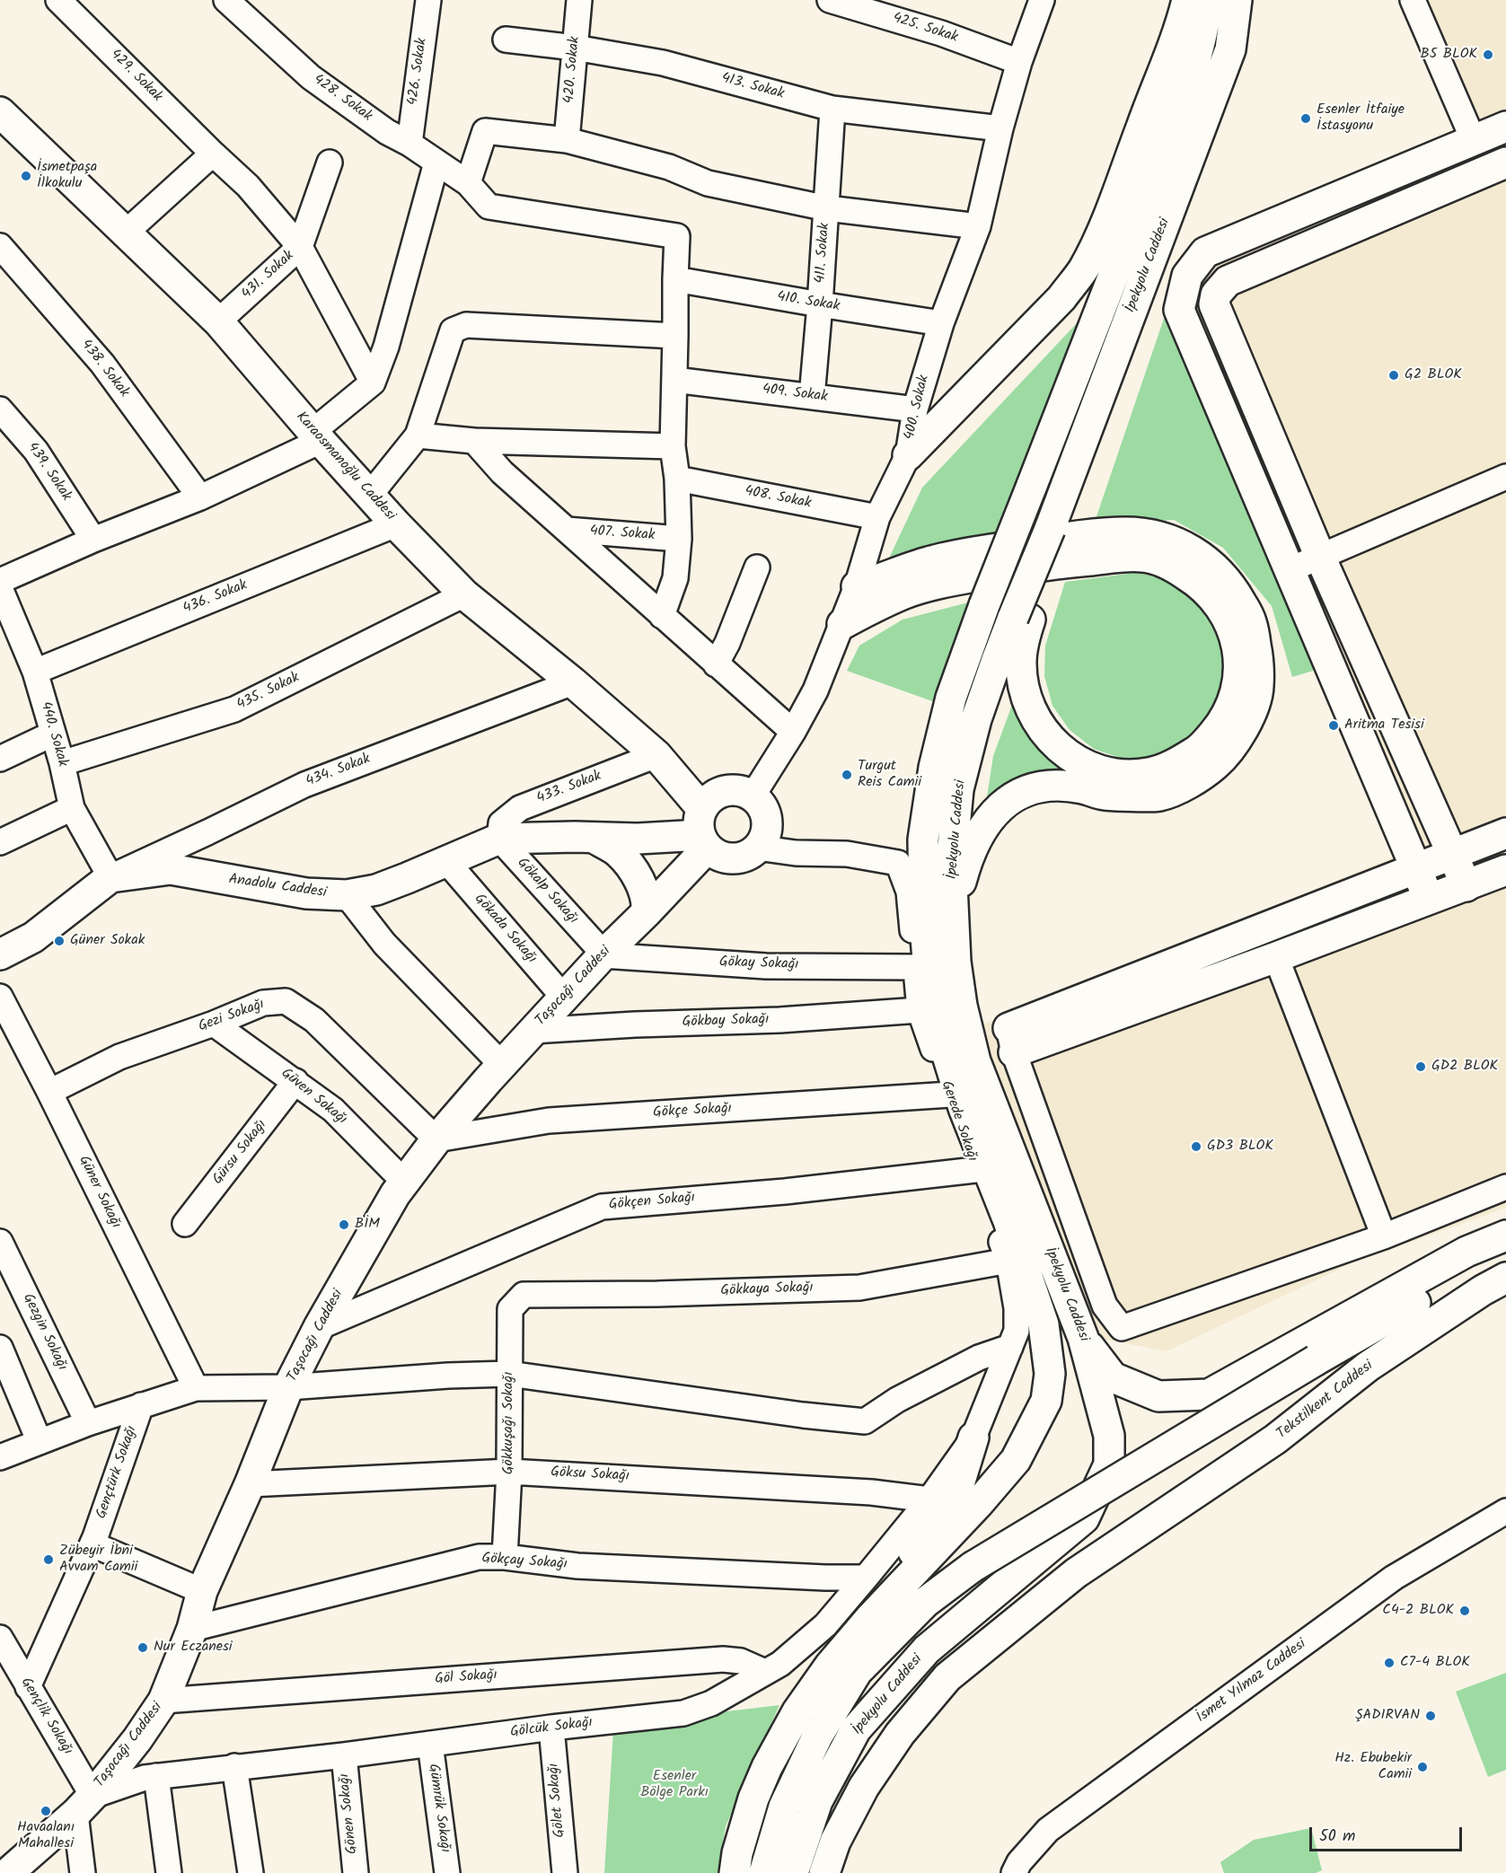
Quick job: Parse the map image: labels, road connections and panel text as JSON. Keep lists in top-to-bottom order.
{
  "streets": {
    "main road": [
      "İpekyolu Caddesi",
      "Karaosmanoğlu Caddesi",
      "Anadolu Caddesi",
      "Taşocağı Caddesi",
      "Tekstilkent Caddesi"
    ],
    "street": [
      "425. Sokak",
      "420. Sokak",
      "426. Sokak",
      "429. Sokak",
      "413. Sokak",
      "428. Sokak",
      "411. Sokak",
      "431. Sokak",
      "410. Sokak",
      "438. Sokak",
      "409. Sokak",
      "400. Sokak",
      "439. Sokak",
      "408. Sokak",
      "407. Sokak",
      "436. Sokak",
      "435. Sokak",
      "440. Sokak",
      "434. Sokak",
      "433. Sokak",
      "Gökalp Sokağı",
      "Gökada Sokağı",
      "Gökay Sokağı",
      "Gezi Sokağı",
      "Gökbay Sokağı",
      "Güven Sokağı",
      "Gökçe Sokağı",
      "Gerede Sokağı",
      "Gürsu Sokağı",
      "Güner Sokağı",
      "Gökçen Sokağı",
      "Gökkaya Sokağı",
      "Gezgin Sokağı",
      "Gökkuşağı Sokağı",
      "Gençtürk Sokağı",
      "Göksu Sokağı",
      "Gökçay Sokağı",
      "Göl Sokağı",
      "İsmet Yılmaz Caddesi",
      "Gençlik Sokağı",
      "Gölcük Sokağı",
      "Gölet Sokağı",
      "Gümrük Sokağı",
      "Gönen Sokağı"
    ]
  },
  "crossings": [
    ["425. Sokak", "400. Sokak"],
    ["420. Sokak", "413. Sokak"],
    ["426. Sokak", "428. Sokak"],
    ["429. Sokak", "431. Sokak"],
    ["413. Sokak", "411. Sokak"],
    ["413. Sokak", "400. Sokak"],
    ["428. Sokak", "410. Sokak"],
    ["411. Sokak", "410. Sokak"],
    ["411. Sokak", "409. Sokak"],
    ["431. Sokak", "Karaosmanoğlu Caddesi"],
    ["410. Sokak", "400. Sokak"],
    ["409. Sokak", "400. Sokak"],
    ["400. Sokak", "Karaosmanoğlu Caddesi"],
    ["400. Sokak", "408. Sokak"],
    ["400. Sokak", "Anadolu Caddesi"],
    ["400. Sokak", "Taşocağı Caddesi"],
    ["400. Sokak", "Gerede Sokağı"],
    ["Karaosmanoğlu Caddesi", "436. Sokak"],
    ["Karaosmanoğlu Caddesi", "435. Sokak"],
    ["Karaosmanoğlu Caddesi", "434. Sokak"],
    ["Karaosmanoğlu Caddesi", "433. Sokak"],
    ["Karaosmanoğlu Caddesi", "Anadolu Caddesi"],
    ["Karaosmanoğlu Caddesi", "Taşocağı Caddesi"],
    ["Karaosmanoğlu Caddesi", "Gerede Sokağı"],
    ["436. Sokak", "440. Sokak"],
    ["435. Sokak", "440. Sokak"],
    ["440. Sokak", "434. Sokak"],
    ["440. Sokak", "Anadolu Caddesi"],
    ["434. Sokak", "Anadolu Caddesi"],
    ["433. Sokak", "Anadolu Caddesi"],
    ["433. Sokak", "Gökalp Sokağı"],
    ["Anadolu Caddesi", "Gökalp Sokağı"],
    ["Anadolu Caddesi", "Gökada Sokağı"],
    ["Anadolu Caddesi", "Taşocağı Caddesi"],
    ["Anadolu Caddesi", "Gerede Sokağı"],
    ["Gökalp Sokağı", "Gökay Sokağı"],
    ["Gökalp Sokağı", "Taşocağı Caddesi"],
    ["Gökada Sokağı", "Taşocağı Caddesi"],
    ["Gökay Sokağı", "Taşocağı Caddesi"],
    ["Gökay Sokağı", "Gerede Sokağı"],
    ["Taşocağı Caddesi", "Gezi Sokağı"],
    ["Taşocağı Caddesi", "Gökbay Sokağı"],
    ["Taşocağı Caddesi", "Güven Sokağı"],
    ["Taşocağı Caddesi", "Gökçe Sokağı"],
    ["Taşocağı Caddesi", "Gerede Sokağı"],
    ["Taşocağı Caddesi", "Gökçen Sokağı"],
    ["Taşocağı Caddesi", "Göksu Sokağı"],
    ["Taşocağı Caddesi", "Gökçay Sokağı"],
    ["Taşocağı Caddesi", "Göl Sokağı"],
    ["Taşocağı Caddesi", "Gençlik Sokağı"],
    ["Taşocağı Caddesi", "Gölcük Sokağı"],
    ["Gezi Sokağı", "Güven Sokağı"],
    ["Gezi Sokağı", "Gökçe Sokağı"],
    ["Gezi Sokağı", "Güner Sokağı"],
    ["Gökbay Sokağı", "Gerede Sokağı"],
    ["Güven Sokağı", "Gürsu Sokağı"],
    ["Gökçe Sokağı", "Gerede Sokağı"],
    ["Gerede Sokağı", "Gökçen Sokağı"],
    ["Gerede Sokağı", "Gökkaya Sokağı"],
    ["Gerede Sokağı", "Göksu Sokağı"],
    ["Gerede Sokağı", "Gölcük Sokağı"],
    ["Gökkaya Sokağı", "Gökkuşağı Sokağı"],
    ["Gökkuşağı Sokağı", "Göksu Sokağı"],
    ["Gökkuşağı Sokağı", "Gökçay Sokağı"],
    ["Gençtürk Sokağı", "Gençlik Sokağı"],
    ["Göksu Sokağı", "Gölcük Sokağı"],
    ["Gökçay Sokağı", "Gölcük Sokağı"],
    ["Göl Sokağı", "Gölcük Sokağı"],
    ["Gençlik Sokağı", "Gölcük Sokağı"],
    ["Gölcük Sokağı", "Gölet Sokağı"],
    ["Gölcük Sokağı", "Gümrük Sokağı"],
    ["Gölcük Sokağı", "Gönen Sokağı"]
  ],
  "parks": ["Esenler Bölge Parkı"],
  "places": [
    "B5 BLOK",
    "Esenler İtfaiye İstasyonu",
    "İsmetpaşa İlkokulu",
    "G2 BLOK",
    "Aritma Tesisi",
    "Turgut Reis Camii",
    "Güner Sokak",
    "GD2 BLOK",
    "GD3 BLOK",
    "BİM",
    "Zübeyir İbni Avvam Camii",
    "C4-2 BLOK",
    "Nur Eczanesi",
    "C7-4 BLOK",
    "ŞADIRVAN",
    "Hz. Ebubekir Camii",
    "Havaalanı Mahallesi"
  ],
  "scale_bar": "50 m"
}
